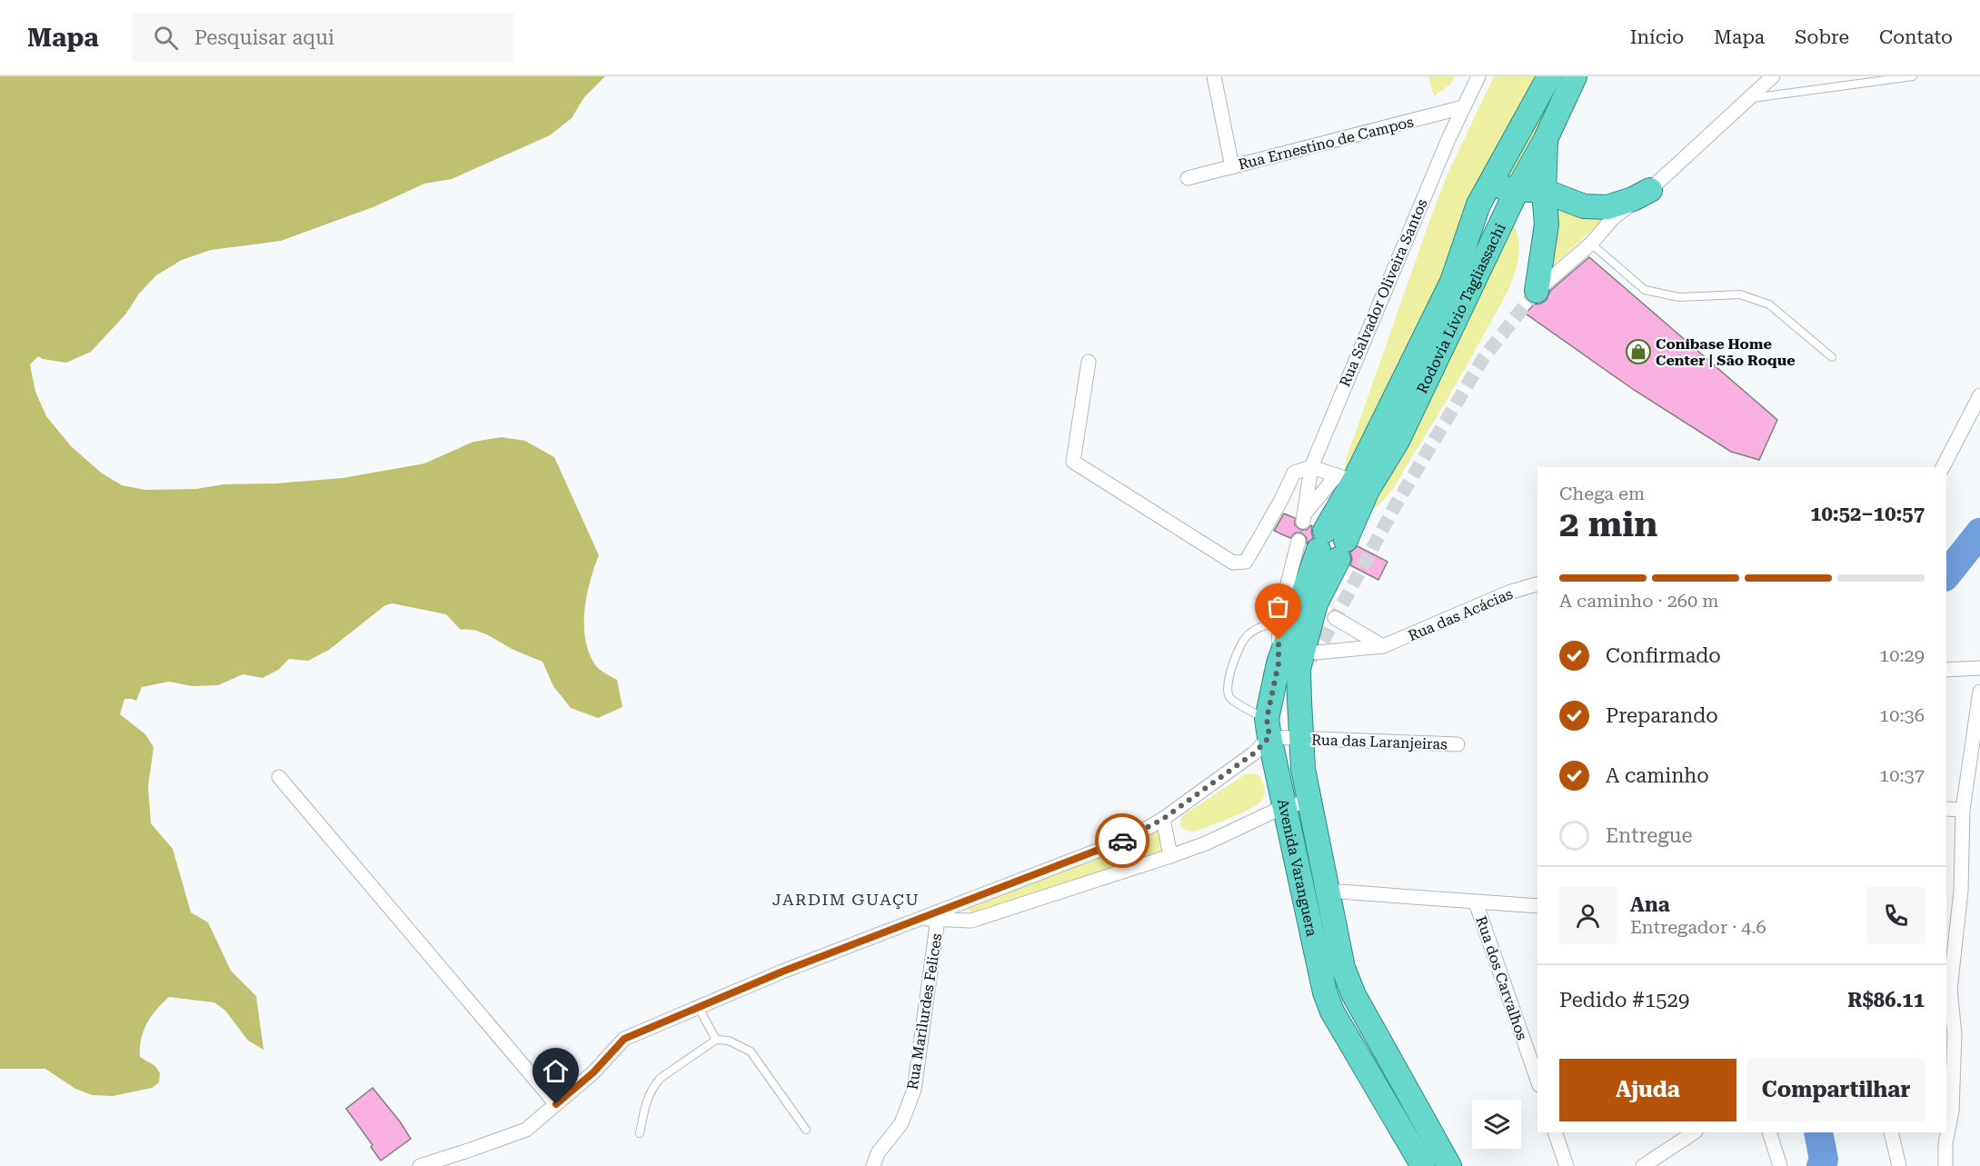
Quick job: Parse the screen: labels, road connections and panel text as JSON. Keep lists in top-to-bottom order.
{
  "streets": {
    "highway": ["Rodovia Lívio Tagliassachi", "Avenida Varanguera"],
    "street": [
      "Rua Ernestino de Campos",
      "Rua Salvador Oliveira Santos",
      "Rua das Acácias",
      "Rua das Laranjeiras",
      "Rua dos Carvalhos",
      "Rua Marilurdes Felices"
    ]
  },
  "crossings": [
    ["Rua Ernestino de Campos", "Rua Salvador Oliveira Santos"],
    ["Rua Salvador Oliveira Santos", "Rodovia Lívio Tagliassachi"],
    ["Rodovia Lívio Tagliassachi", "Avenida Varanguera"],
    ["Rua das Laranjeiras", "Avenida Varanguera"],
    ["Avenida Varanguera", "Rua dos Carvalhos"]
  ],
  "districts": ["JARDIM GUAÇU"],
  "places": {
    "shop": ["Conibase Home Center | São Roque"]
  },
  "page": {
    "header": "Mapa",
    "search": "Pesquisar aqui",
    "nav": [
      "Início",
      "Mapa",
      "Sobre",
      "Contato"
    ],
    "heading": ["2 min", "Chega em", "10:52–10:57"],
    "panel": [
      "Ana",
      "Entregador · 4.6",
      "Pedido #1529",
      "R$86.11"
    ],
    "bar": "A caminho · 260 m",
    "list": [
      ["Confirmado", "10:29"],
      ["Preparando", "10:36"],
      ["A caminho", "10:37"],
      "Entregue"
    ],
    "buttons": ["Ajuda", "Compartilhar"]
  }
}
